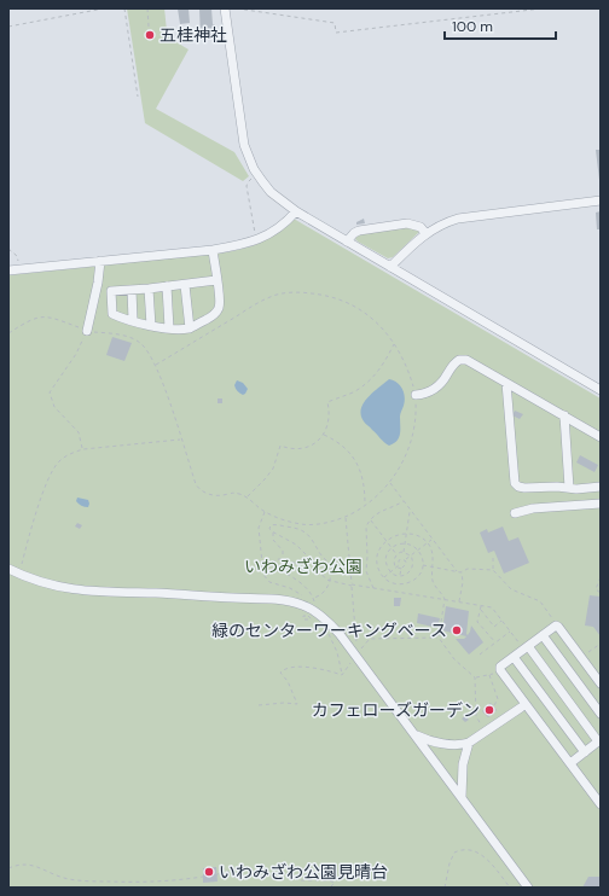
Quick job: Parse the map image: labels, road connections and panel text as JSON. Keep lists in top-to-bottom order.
{
  "parks": ["いわみざわ公園"],
  "places": [
    "五桂神社",
    "緑のセンターワーキングベース",
    "カフェローズガーデン",
    "いわみざわ公園見晴台"
  ],
  "scale_bar": "100 m"
}
